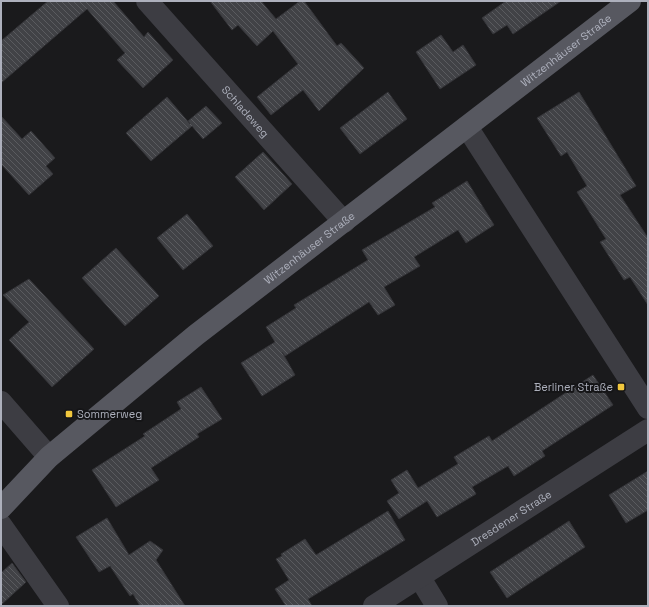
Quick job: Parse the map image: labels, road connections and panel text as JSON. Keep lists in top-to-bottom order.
{
  "streets": {
    "main road": ["Witzenhäuser Straße"],
    "street": ["Schladeweg", "Dresdener Straße"]
  },
  "crossings": [
    ["Witzenhäuser Straße", "Schladeweg"]
  ],
  "places": {
    "transit": ["Berliner Straße", "Sommerweg"]
  }
}
